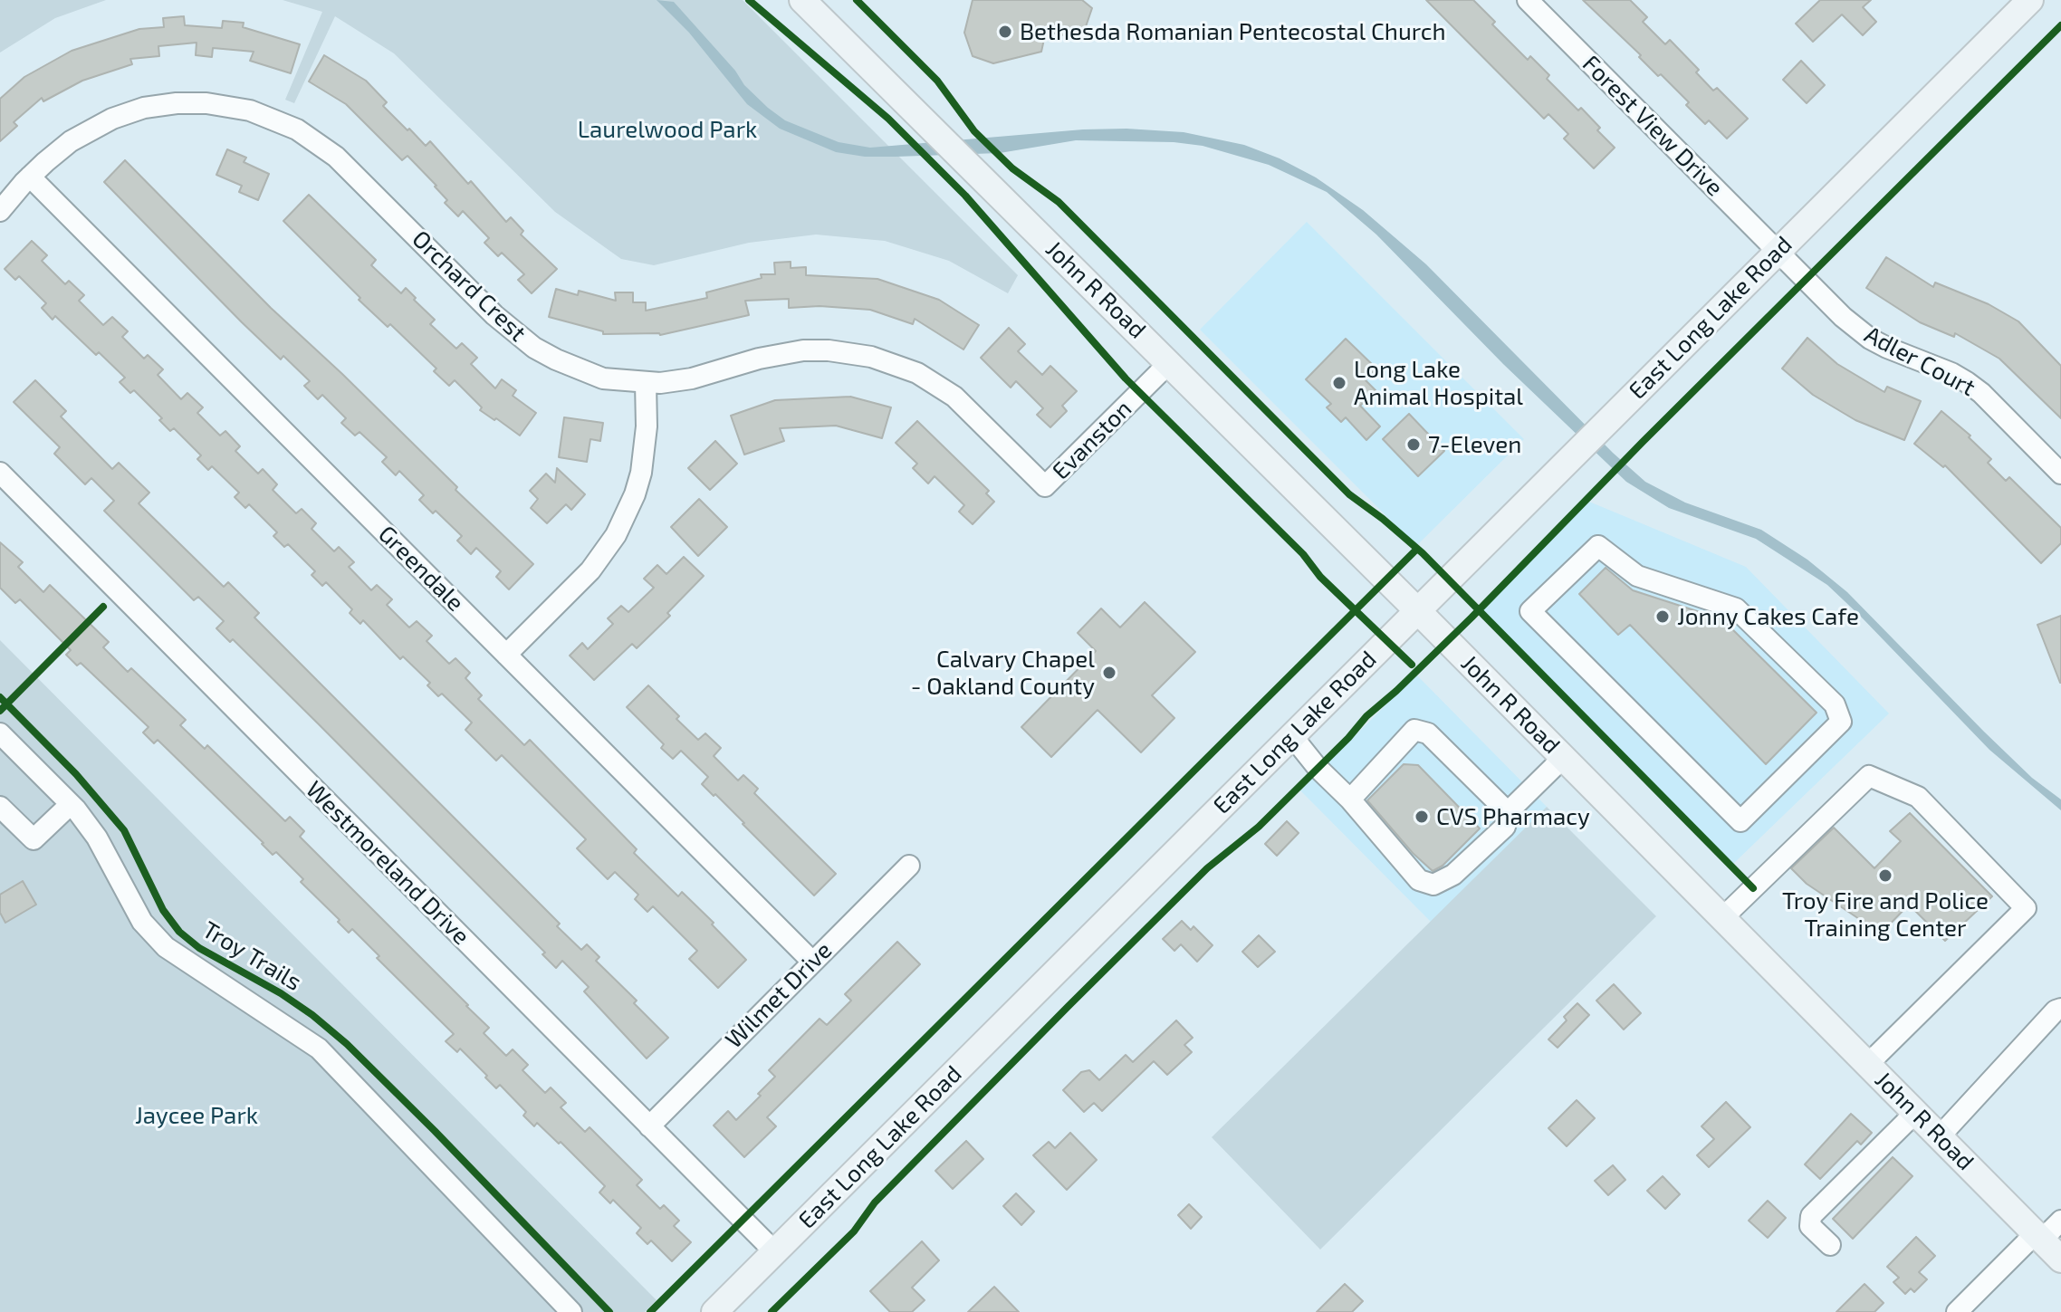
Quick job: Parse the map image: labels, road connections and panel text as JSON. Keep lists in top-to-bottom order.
{
  "streets": {
    "main road": ["John R Road", "East Long Lake Road"],
    "street": [
      "Forest View Drive",
      "Orchard Crest",
      "Adler Court",
      "Evanston",
      "Greendale",
      "Westmoreland Drive",
      "Wilmet Drive"
    ],
    "cycle path": ["Troy Trails"]
  },
  "crossings": [
    ["Forest View Drive", "East Long Lake Road"],
    ["Forest View Drive", "Adler Court"],
    ["Orchard Crest", "Evanston"],
    ["Orchard Crest", "Greendale"],
    ["John R Road", "East Long Lake Road"],
    ["John R Road", "Evanston"],
    ["East Long Lake Road", "Adler Court"],
    ["East Long Lake Road", "Westmoreland Drive"],
    ["Greendale", "Wilmet Drive"],
    ["Westmoreland Drive", "Wilmet Drive"]
  ],
  "parks": ["Laurelwood Park", "Jaycee Park"],
  "places": [
    "Bethesda Romanian Pentecostal Church",
    "Long Lake Animal Hospital",
    "7-Eleven",
    "Jonny Cakes Cafe",
    "Calvary Chapel - Oakland County",
    "CVS Pharmacy",
    "Troy Fire and Police Training Center"
  ]
}
